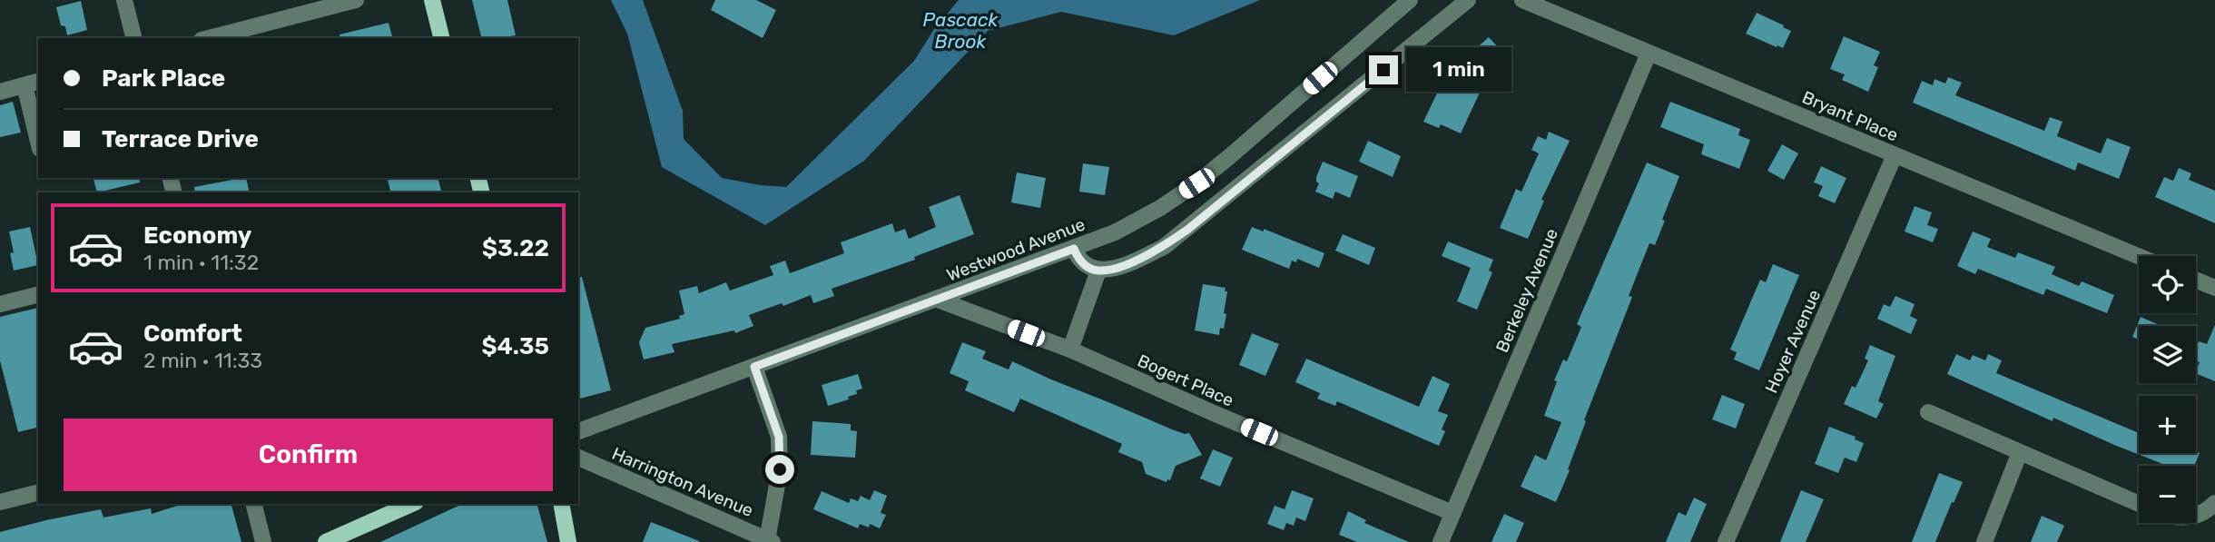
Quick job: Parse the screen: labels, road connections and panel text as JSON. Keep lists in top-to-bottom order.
{
  "streets": {
    "street": [
      "Bryant Place",
      "Westwood Avenue",
      "Berkeley Avenue",
      "Hoyer Avenue",
      "Bogert Place",
      "Harrington Avenue"
    ]
  },
  "crossings": [
    ["Bryant Place", "Berkeley Avenue"],
    ["Bryant Place", "Hoyer Avenue"],
    ["Westwood Avenue", "Bogert Place"],
    ["Berkeley Avenue", "Bogert Place"]
  ],
  "water": ["Pascack Brook"],
  "page": {
    "banner": ["Park Place", "Terrace Drive"],
    "bubble": "1 min",
    "list": [
      {
        "name": "Economy",
        "note": "1 min · 11:32",
        "value": "$3.22"
      },
      {
        "name": "Comfort",
        "note": "2 min · 11:33",
        "value": "$4.35"
      }
    ],
    "map_buttons": ["+", "−"],
    "buttons": "Confirm"
  }
}
